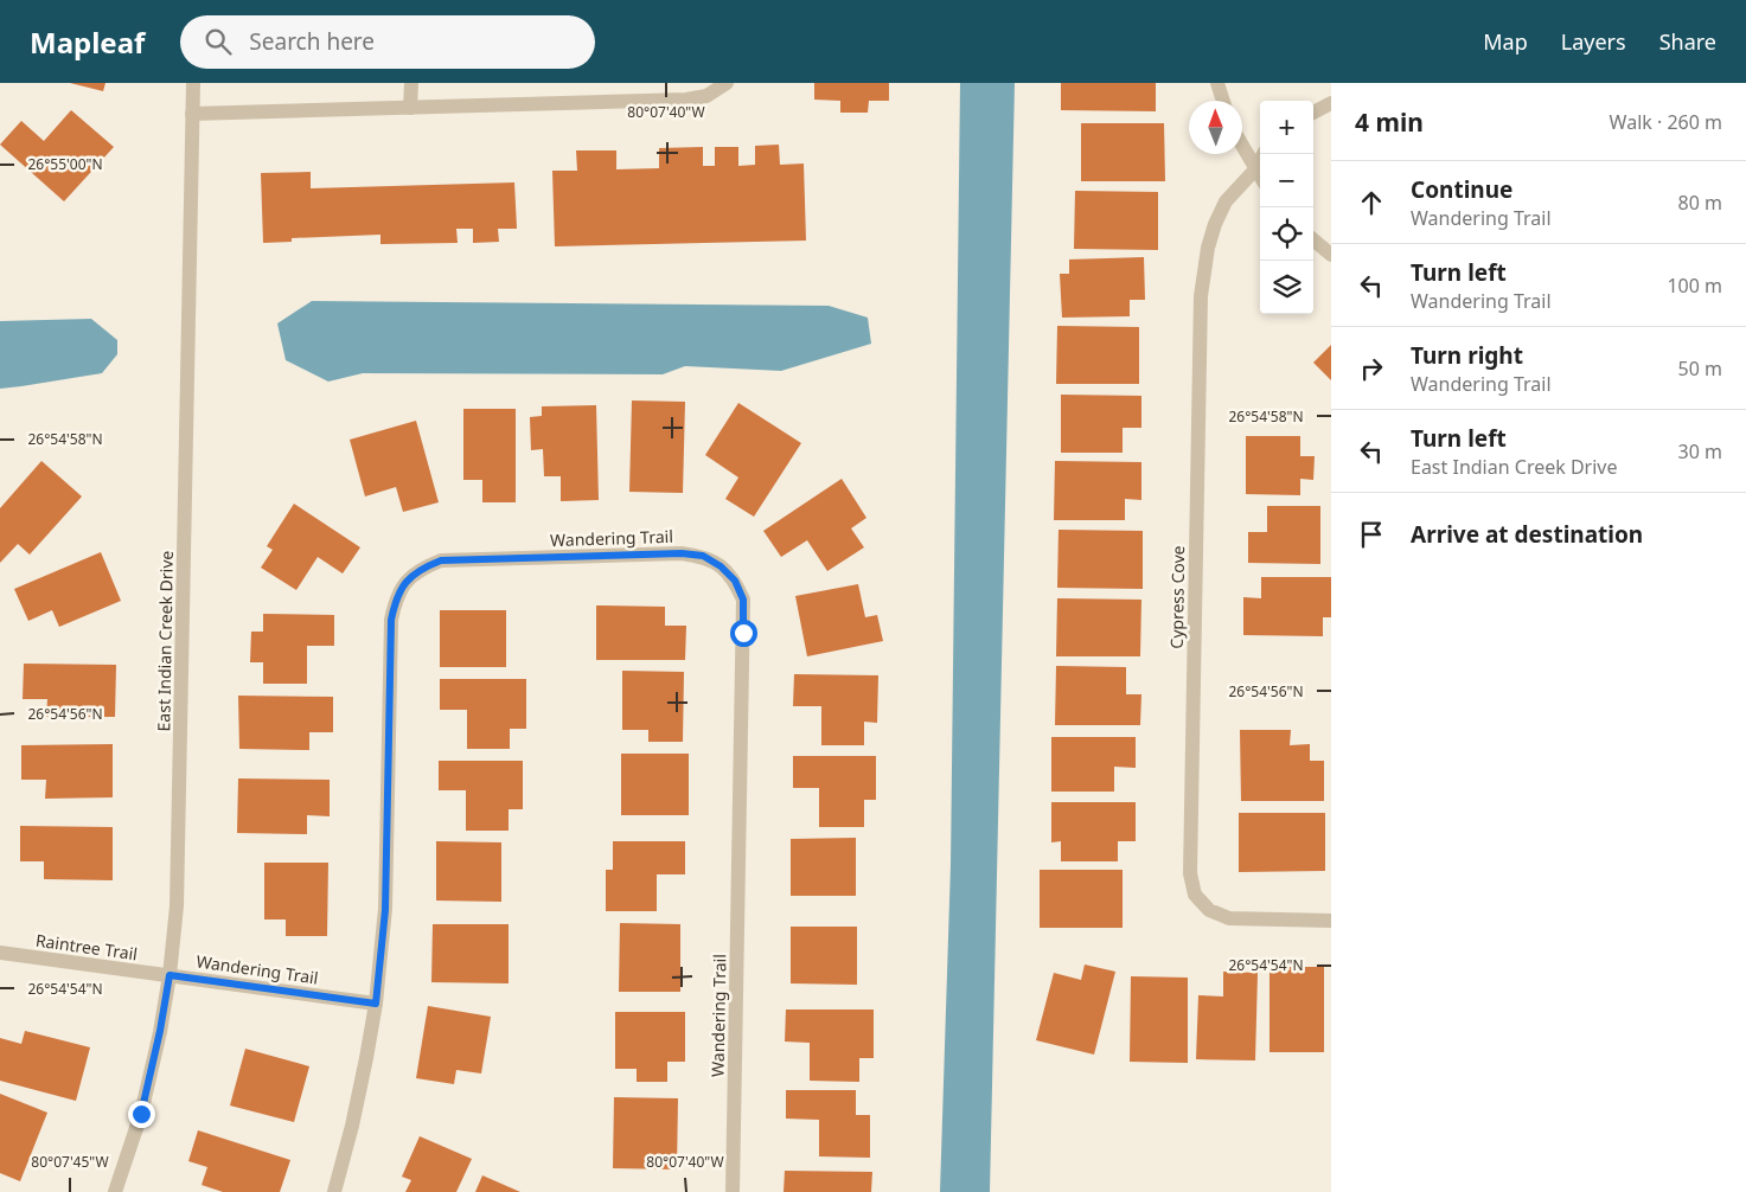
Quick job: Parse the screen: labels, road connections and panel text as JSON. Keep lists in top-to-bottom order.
{
  "streets": {
    "street": [
      "Wandering Trail",
      "Cypress Cove",
      "East Indian Creek Drive",
      "Raintree Trail"
    ]
  },
  "crossings": [
    ["Wandering Trail", "East Indian Creek Drive"],
    ["Wandering Trail", "Raintree Trail"],
    ["East Indian Creek Drive", "Raintree Trail"]
  ],
  "north": "top",
  "page": {
    "header": "Mapleaf",
    "search": "Search here",
    "nav": ["Map", "Layers", "Share"],
    "heading": ["4 min", "Walk · 260 m"],
    "map_buttons": ["+", "−"],
    "list": [
      ["Continue", "Wandering Trail", "80 m"],
      ["Turn left", "Wandering Trail", "100 m"],
      ["Turn right", "Wandering Trail", "50 m"],
      ["Turn left", "East Indian Creek Drive", "30 m"],
      "Arrive at destination"
    ]
  },
  "coordinates": [
    "80°07'40\"W",
    "26°55'00\"N",
    "26°54'58\"N",
    "26°54'56\"N",
    "26°54'54\"N",
    "80°07'45\"W"
  ]
}
